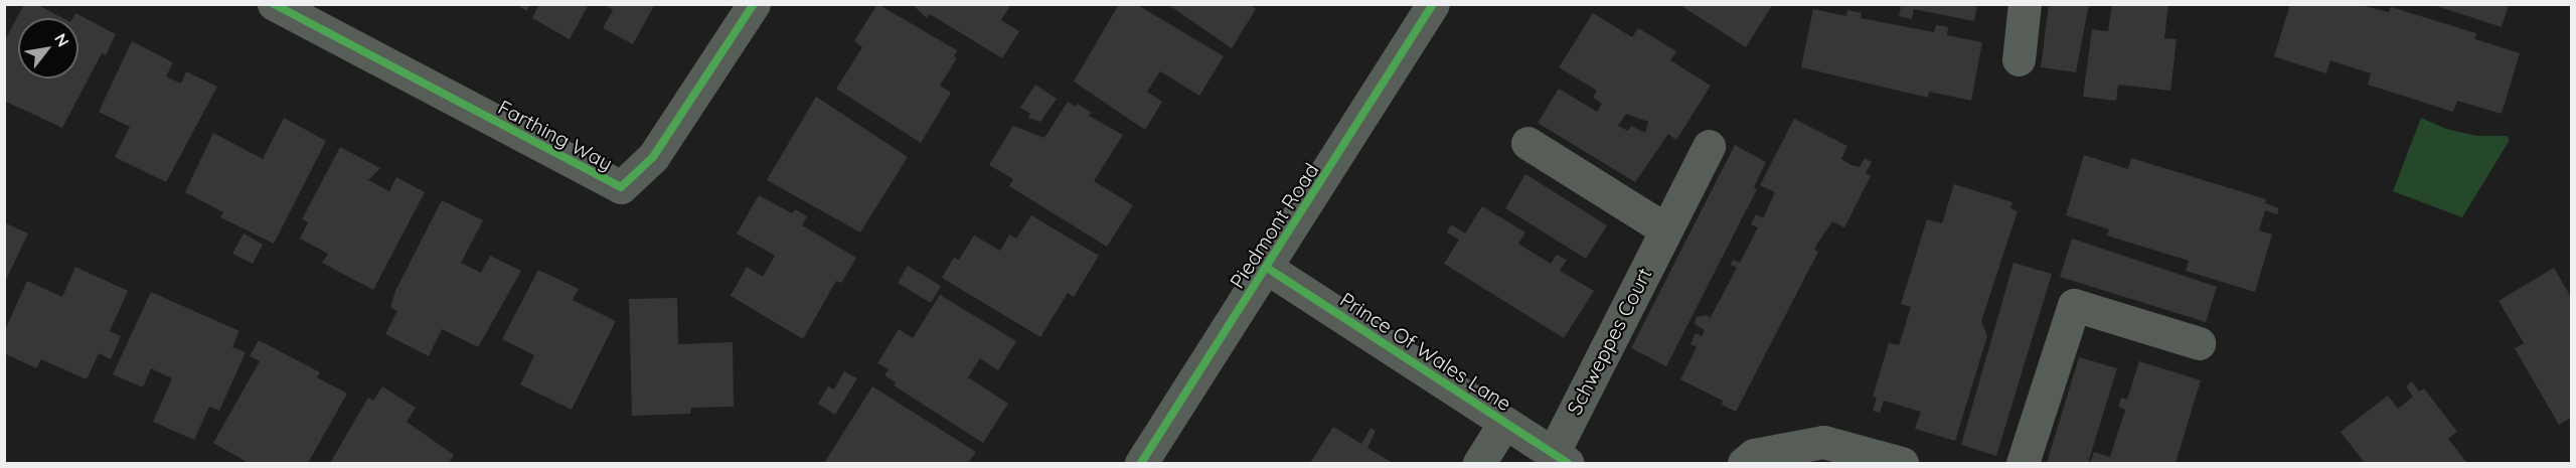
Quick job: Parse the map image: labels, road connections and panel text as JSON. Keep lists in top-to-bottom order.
{
  "streets": {
    "main road": ["Piedmont Road"],
    "street": ["Farthing Way", "Schweppes Court", "Prince Of Wales Lane"]
  },
  "crossings": [
    ["Piedmont Road", "Prince Of Wales Lane"],
    ["Schweppes Court", "Prince Of Wales Lane"]
  ],
  "north": "top right"
}
